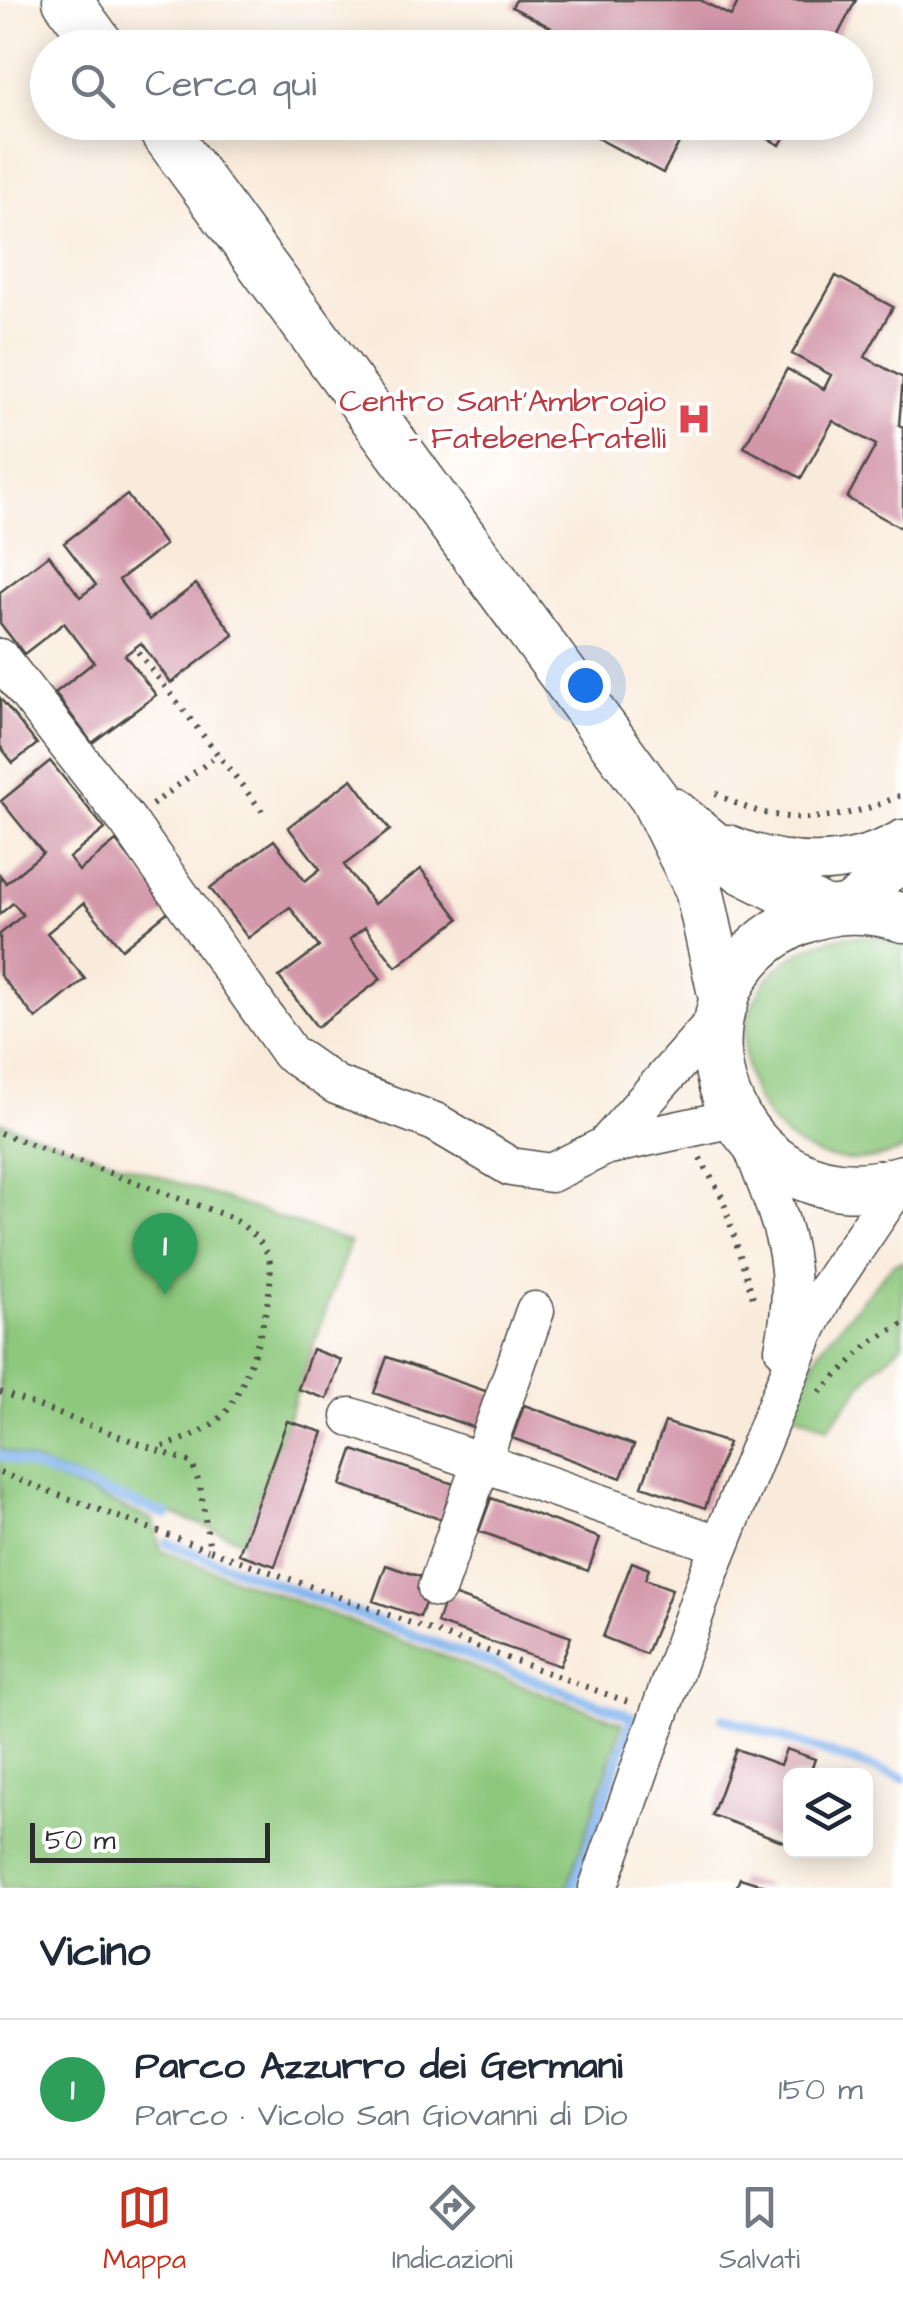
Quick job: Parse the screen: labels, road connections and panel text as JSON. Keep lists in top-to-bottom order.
{
  "places": {
    "hospital": ["Centro Sant'Ambrogio - Fatebenefratelli"]
  },
  "scale_bar": "50 m",
  "page": {
    "search": "Cerca qui",
    "pins": "1",
    "scale": "50 m",
    "heading": "Vicino",
    "list": [
      {
        "mark": "1",
        "name": "Parco Azzurro dei Germani",
        "note": "Parco · Vicolo San Giovanni di Dio",
        "value": "150 m"
      }
    ],
    "nav": ["Mappa", "Indicazioni", "Salvati"]
  }
}
